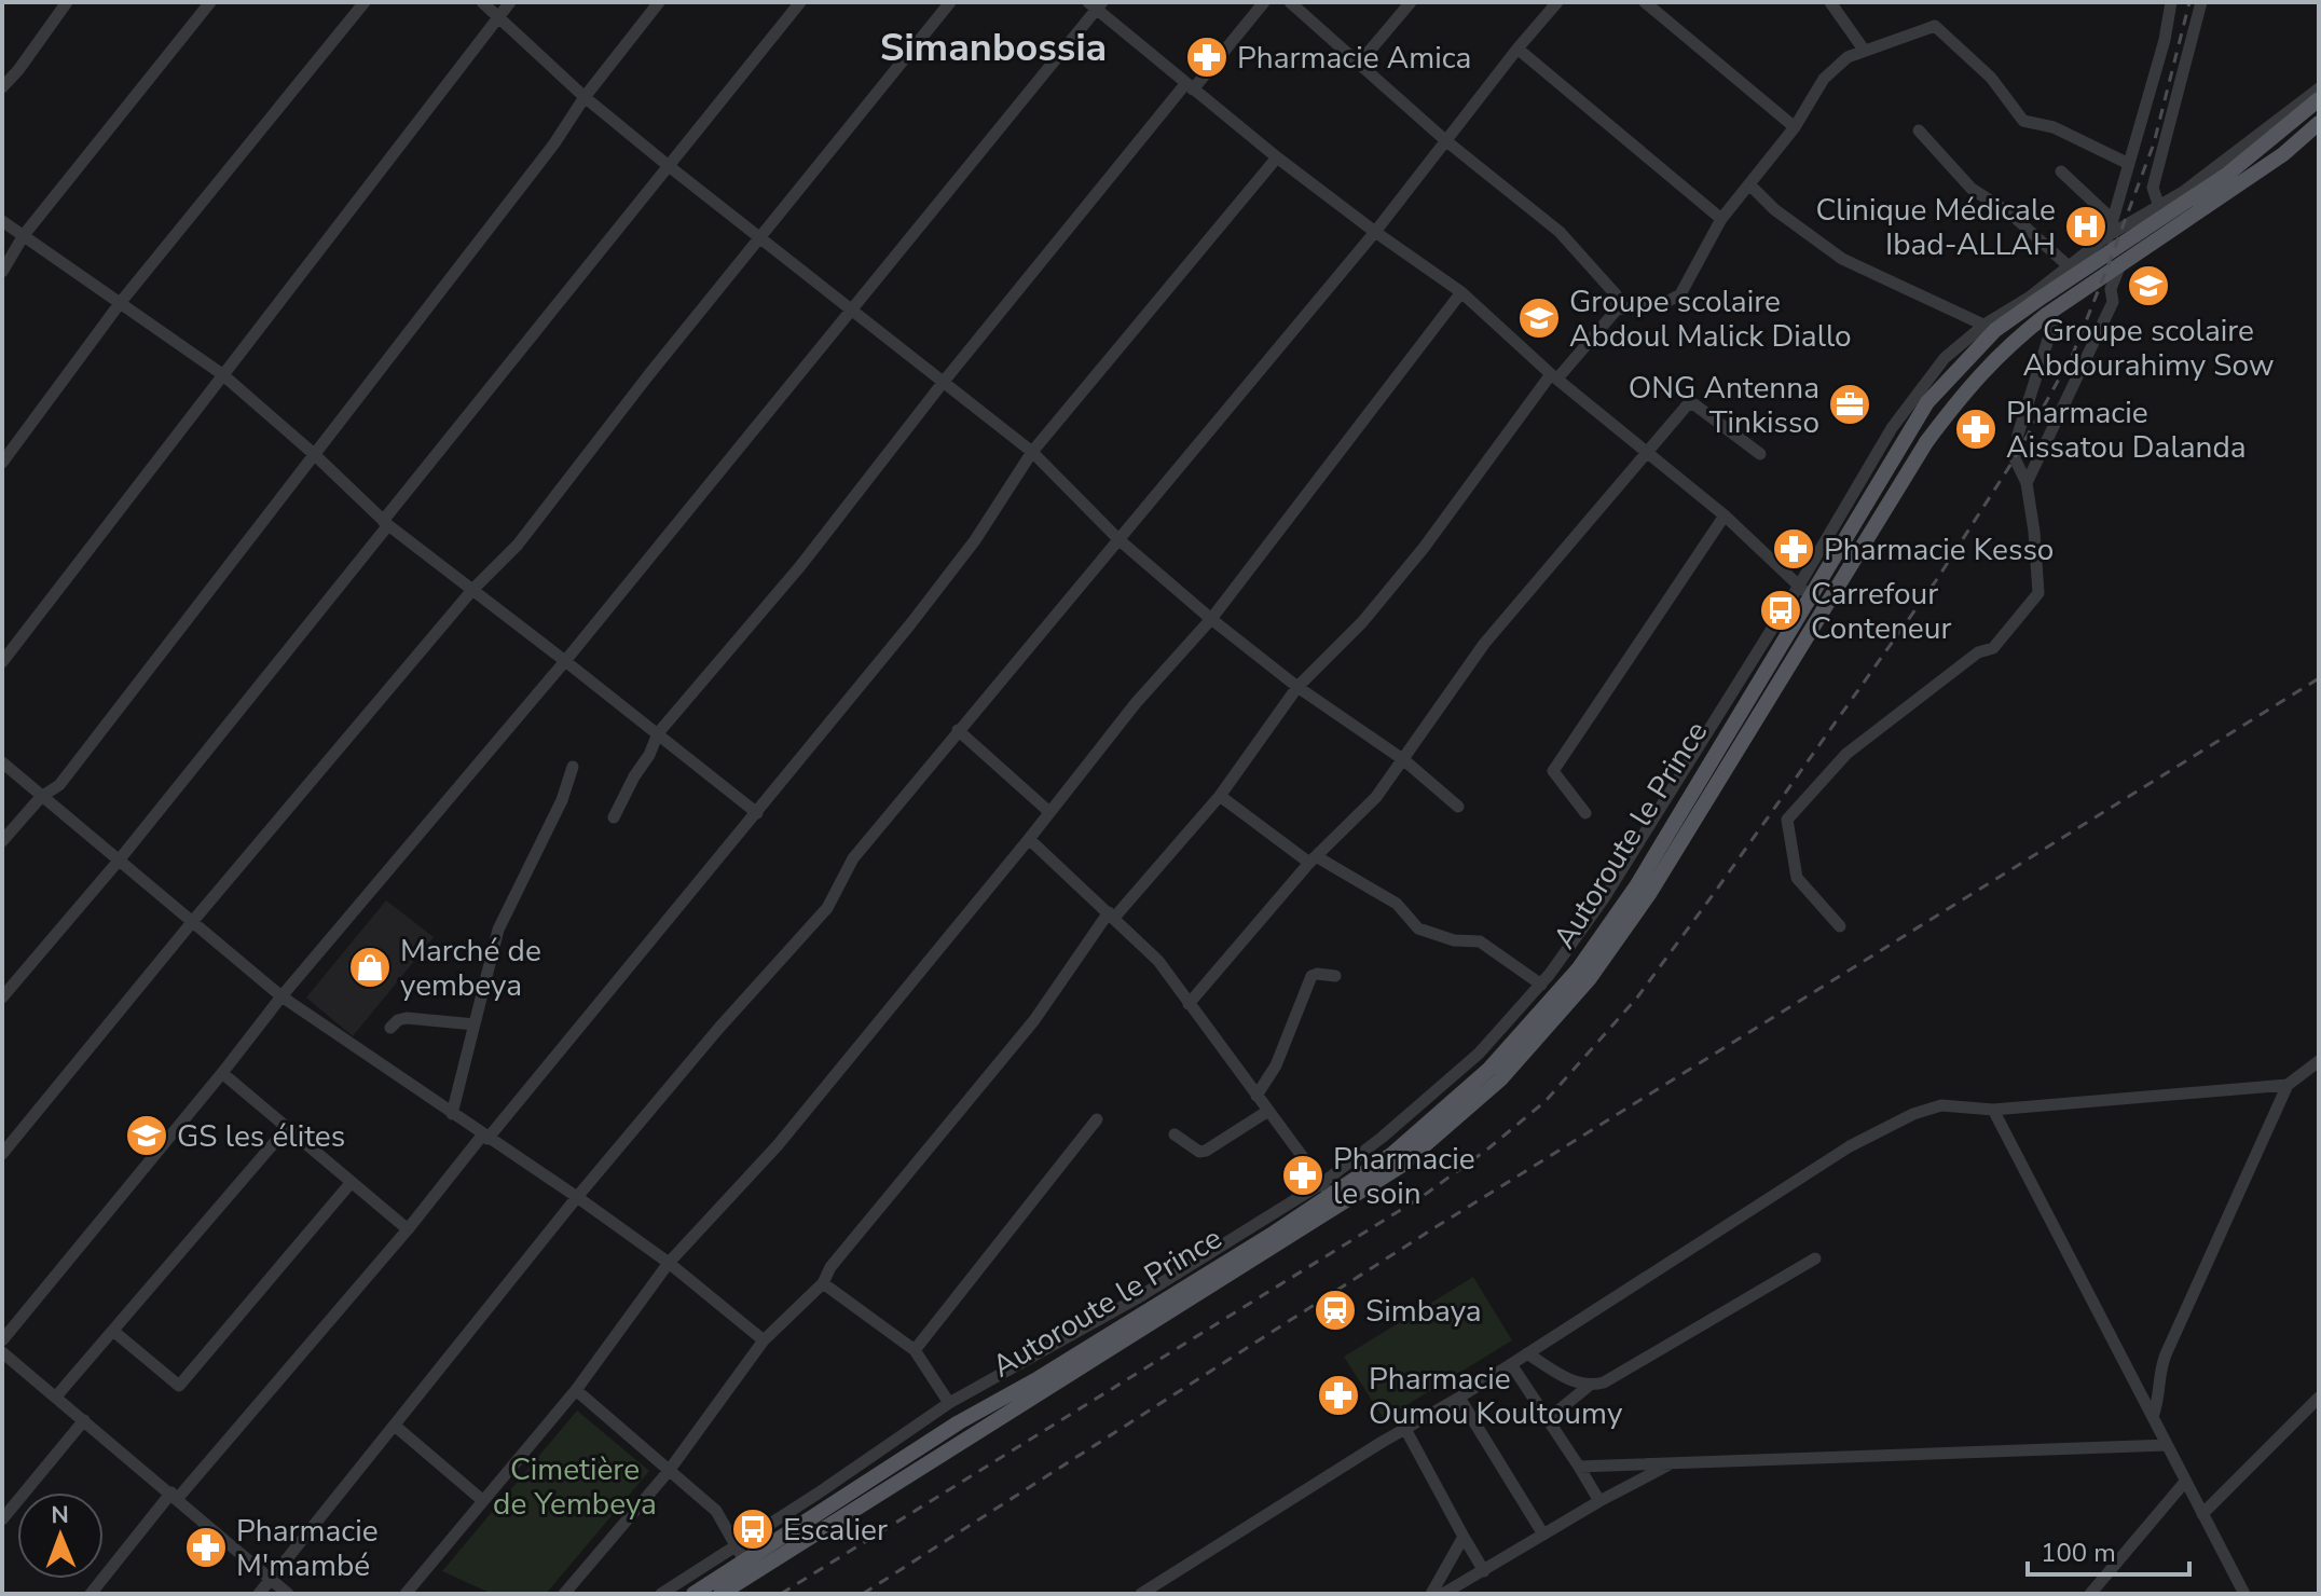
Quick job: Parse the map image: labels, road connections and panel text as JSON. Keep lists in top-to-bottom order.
{
  "streets": {
    "main road": ["Autoroute le Prince"]
  },
  "districts": ["Simanbossia"],
  "parks": ["Cimetière de Yembeya"],
  "places": {
    "pharmacy": [
      "Pharmacie Amica",
      "Pharmacie Aissatou Dalanda",
      "Pharmacie Kesso",
      "Pharmacie le soin",
      "Pharmacie Oumou Koultoumy",
      "Pharmacie M'mambé"
    ],
    "hospital": ["Clinique Médicale Ibad-ALLAH"],
    "school or university": ["Groupe scolaire Abdourahimy Sow", "Groupe scolaire Abdoul Malick Diallo", "GS les élites"],
    "office": ["ONG Antenna Tinkisso"],
    "bus stop": ["Carrefour Conteneur", "Escalier"],
    "shop": ["Marché de yembeya"],
    "station": ["Simbaya"]
  },
  "scale_bar": "100 m",
  "north": "top"
}
